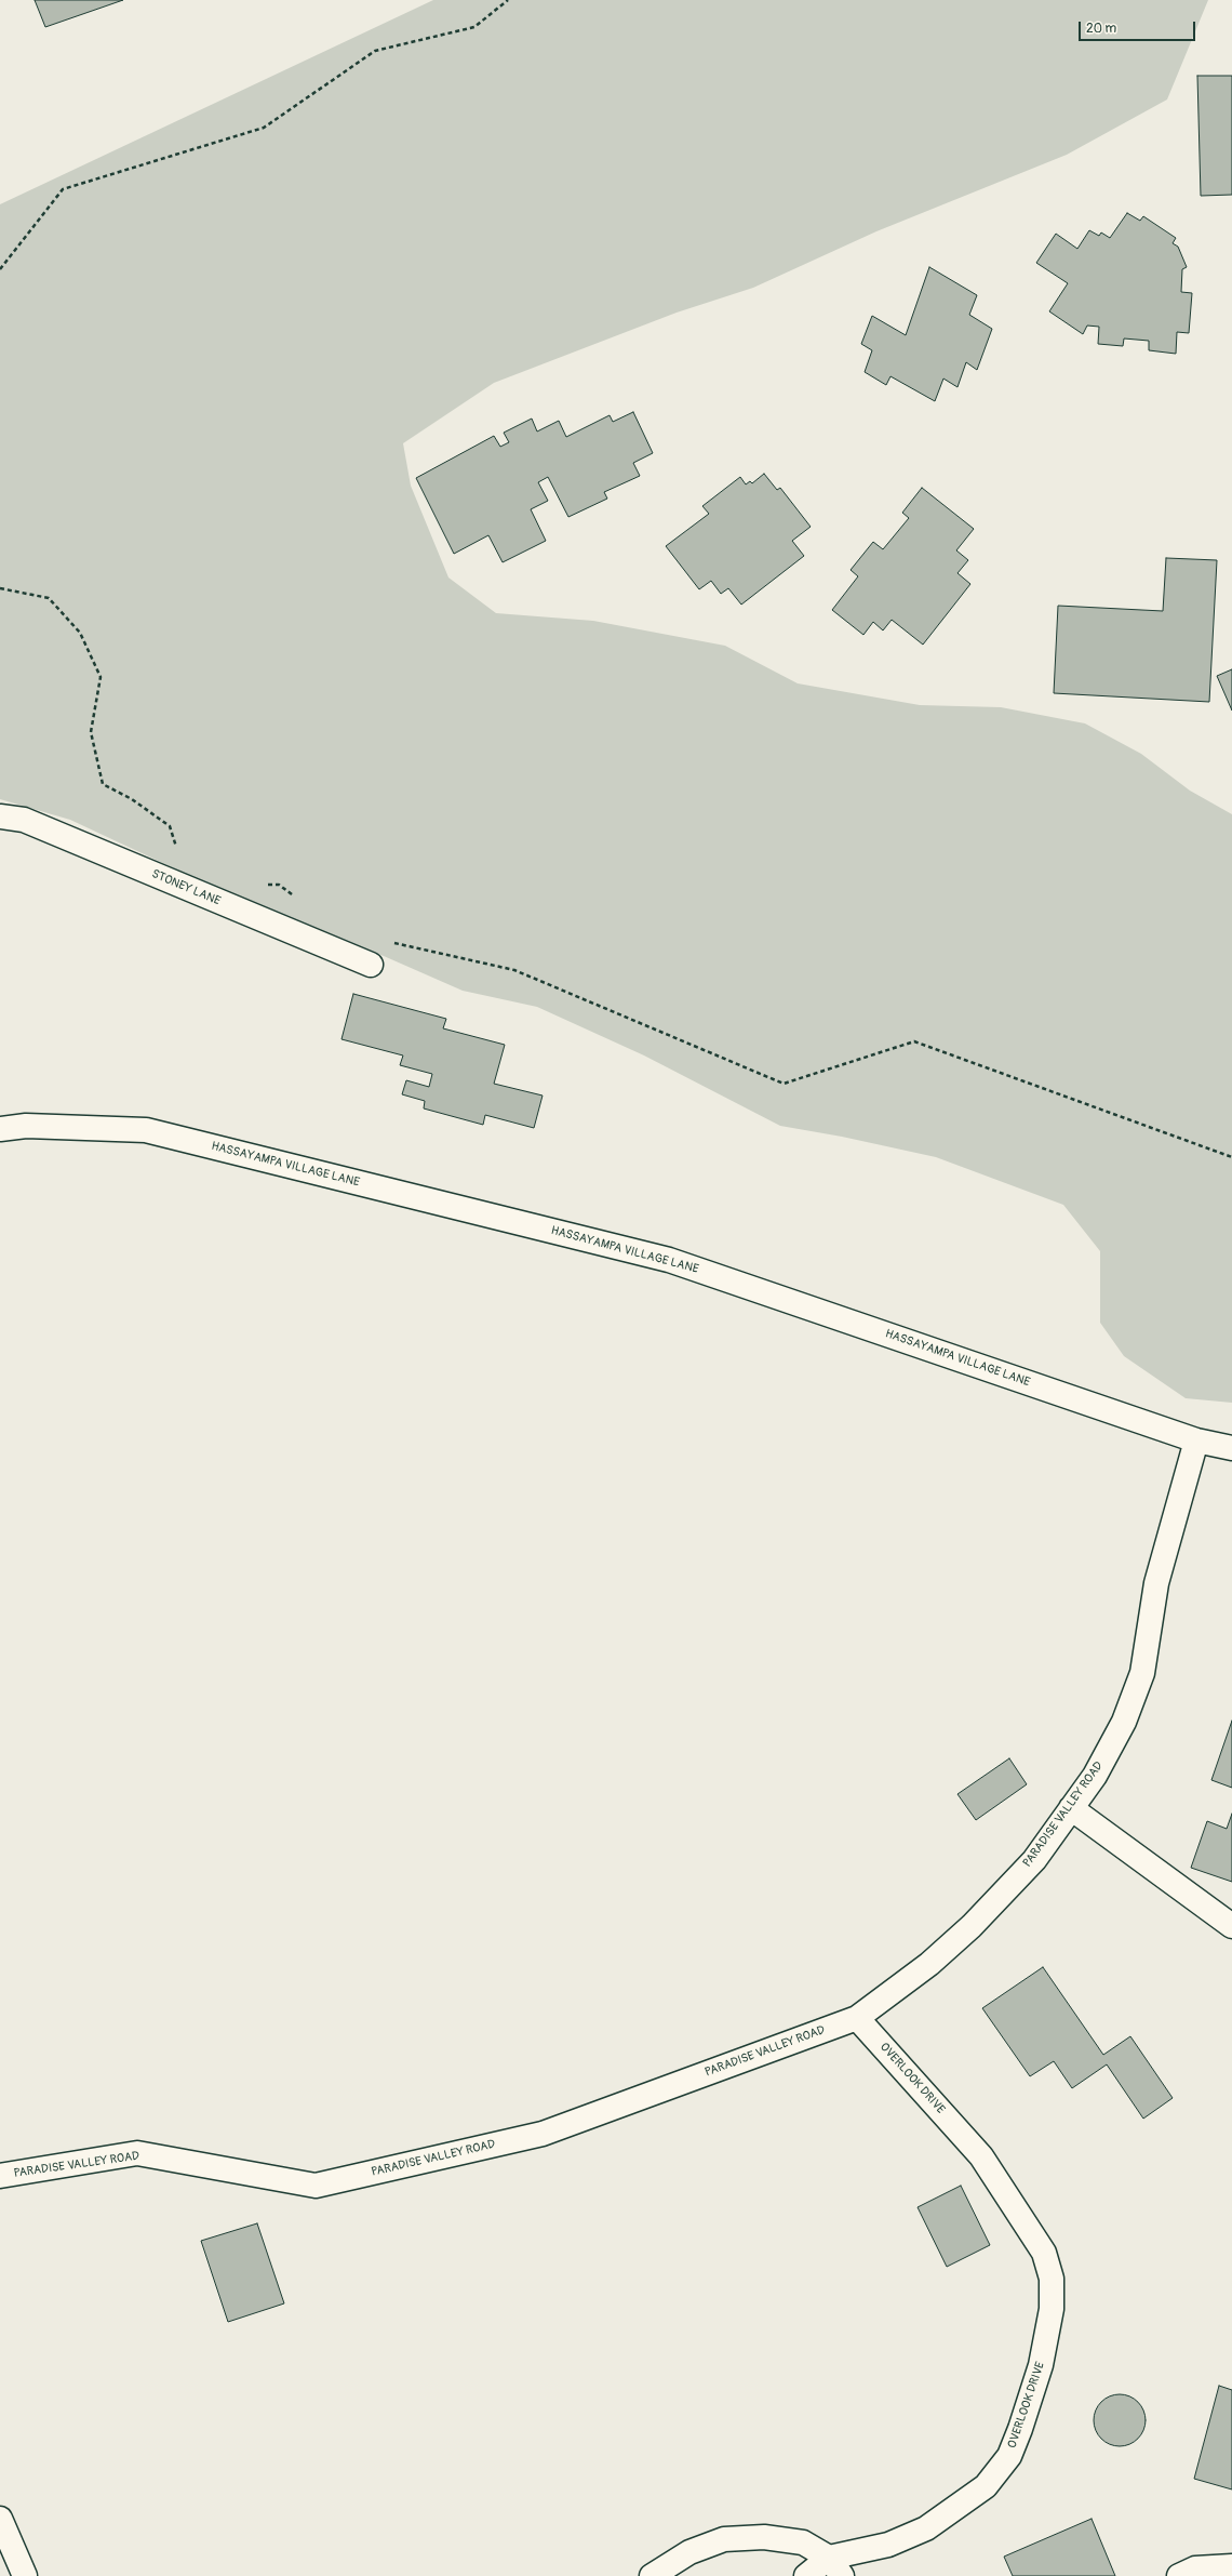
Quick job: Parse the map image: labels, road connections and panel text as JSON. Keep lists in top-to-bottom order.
{
  "streets": {
    "street": [
      "STONEY LANE",
      "HASSAYAMPA VILLAGE LANE",
      "PARADISE VALLEY ROAD",
      "OVERLOOK DRIVE"
    ]
  },
  "crossings": [
    ["HASSAYAMPA VILLAGE LANE", "PARADISE VALLEY ROAD"],
    ["PARADISE VALLEY ROAD", "OVERLOOK DRIVE"]
  ],
  "scale_bar": "20 m"
}
